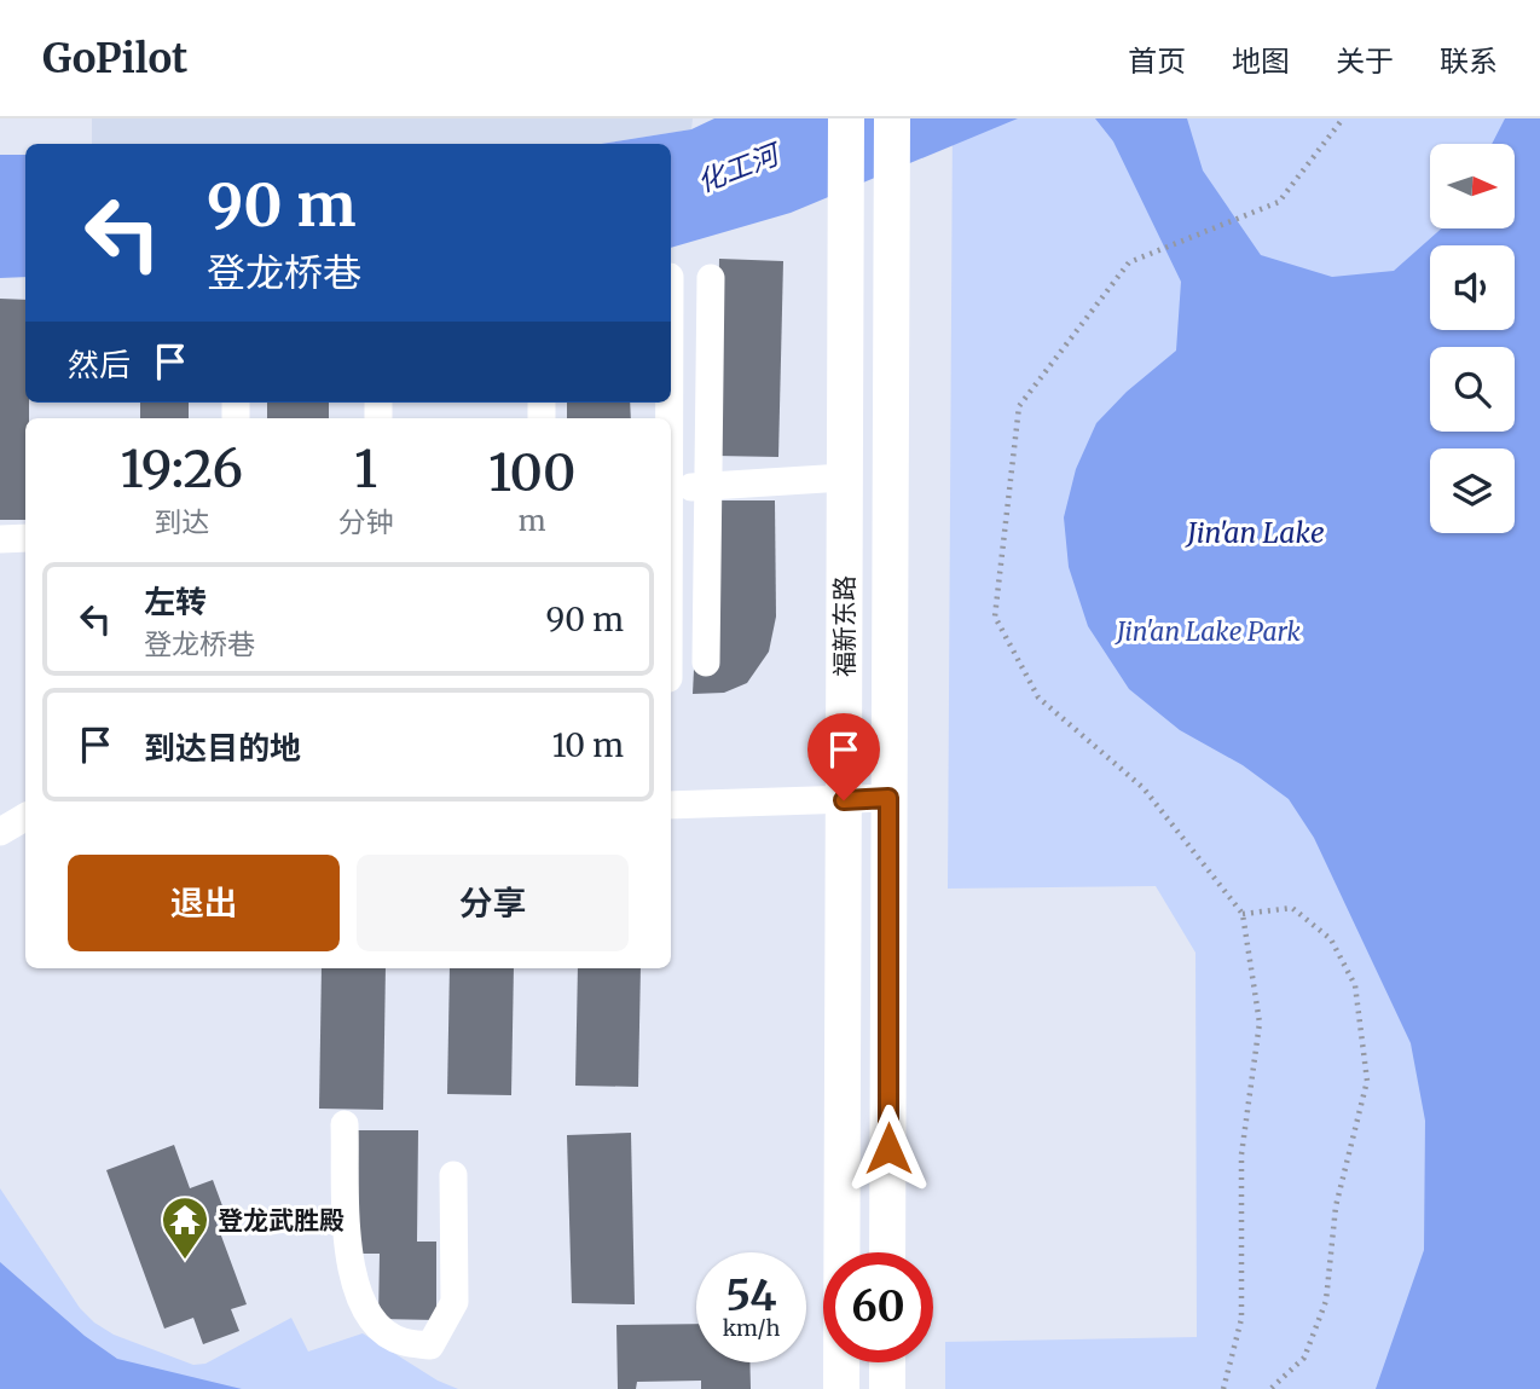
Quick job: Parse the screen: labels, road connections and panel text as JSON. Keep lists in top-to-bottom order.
{
  "streets": {
    "main road": ["福新东路"]
  },
  "water": ["化工河", "Jin'an Lake"],
  "parks": ["Jin'an Lake Park"],
  "places": {
    "temple": ["登龙武胜殿"]
  },
  "north": "right",
  "page": {
    "header": "GoPilot",
    "nav": [
      "首页",
      "地图",
      "关于",
      "联系"
    ],
    "turn": ["90 m", "登龙桥巷"],
    "then": "然后",
    "eta": [
      "19:26",
      "到达",
      "1",
      "分钟",
      "100",
      "m"
    ],
    "list": [
      {
        "name": "左转",
        "note": "登龙桥巷",
        "value": "90 m"
      },
      {
        "name": "到达目的地",
        "value": "10 m"
      }
    ],
    "buttons": ["退出", "分享"],
    "speed": "54 km/h",
    "limit": "60"
  }
}
